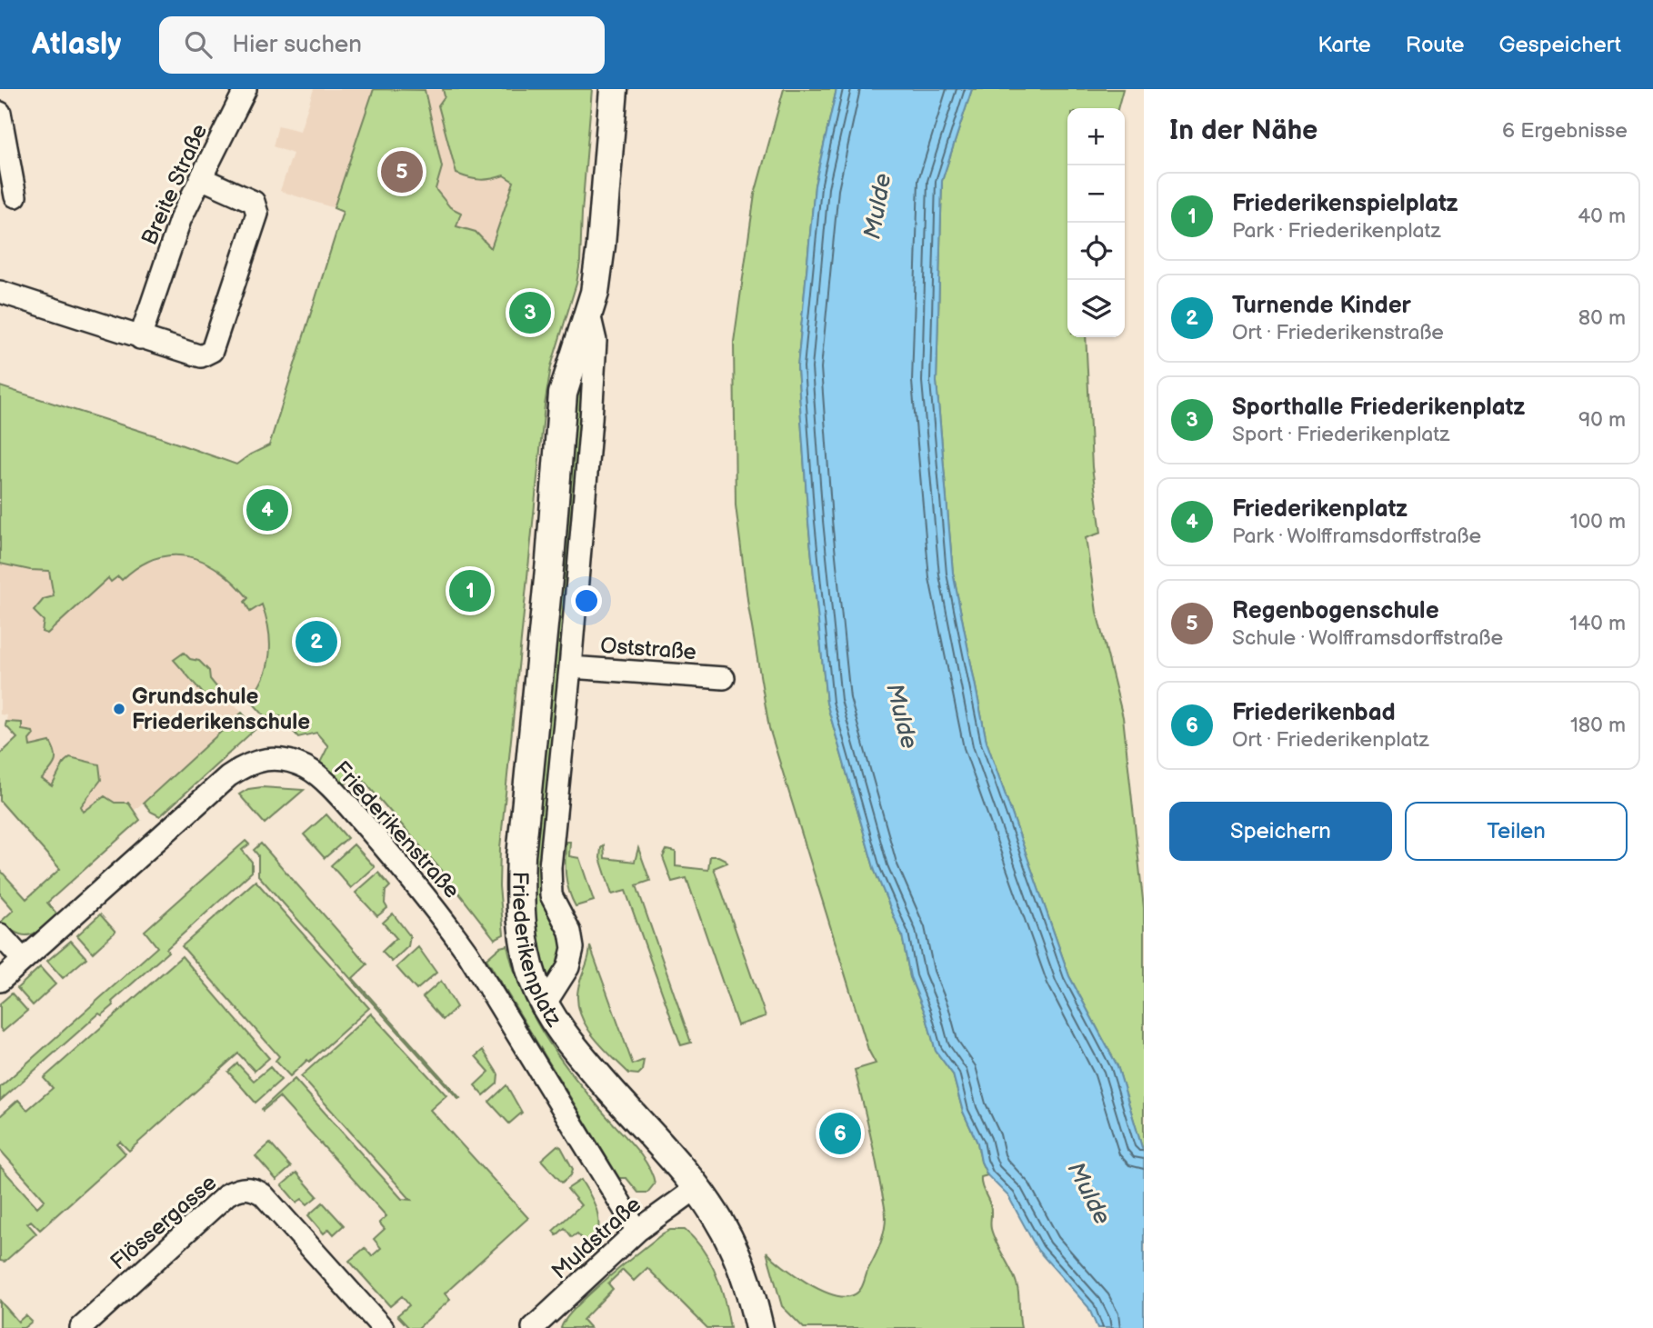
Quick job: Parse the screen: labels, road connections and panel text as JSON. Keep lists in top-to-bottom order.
{
  "streets": {
    "main road": ["Friederikenplatz"],
    "street": [
      "Breite Straße",
      "Oststraße",
      "Friederikenstraße",
      "Flössergasse",
      "Muldstraße"
    ]
  },
  "crossings": [
    ["Friederikenstraße", "Muldstraße"],
    ["Friederikenplatz", "Muldstraße"]
  ],
  "water": ["Mulde"],
  "places": ["Grundschule Friederikenschule"],
  "page": {
    "header": "Atlasly",
    "search": "Hier suchen",
    "nav": ["Karte", "Route", "Gespeichert"],
    "heading": ["In der Nähe", "6 Ergebnisse"],
    "map_buttons": ["+", "−"],
    "pins": [
      "5",
      "3",
      "4",
      "1",
      "2",
      "6"
    ],
    "list": [
      {
        "mark": "1",
        "name": "Friederikenspielplatz",
        "note": "Park · Friederikenplatz",
        "value": "40 m"
      },
      {
        "mark": "2",
        "name": "Turnende Kinder",
        "note": "Ort · Friederikenstraße",
        "value": "80 m"
      },
      {
        "mark": "3",
        "name": "Sporthalle Friederikenplatz",
        "note": "Sport · Friederikenplatz",
        "value": "90 m"
      },
      {
        "mark": "4",
        "name": "Friederikenplatz",
        "note": "Park · Wolfframsdorffstraße",
        "value": "100 m"
      },
      {
        "mark": "5",
        "name": "Regenbogenschule",
        "note": "Schule · Wolfframsdorffstraße",
        "value": "140 m"
      },
      {
        "mark": "6",
        "name": "Friederikenbad",
        "note": "Ort · Friederikenplatz",
        "value": "180 m"
      }
    ],
    "buttons": ["Speichern", "Teilen"]
  }
}
